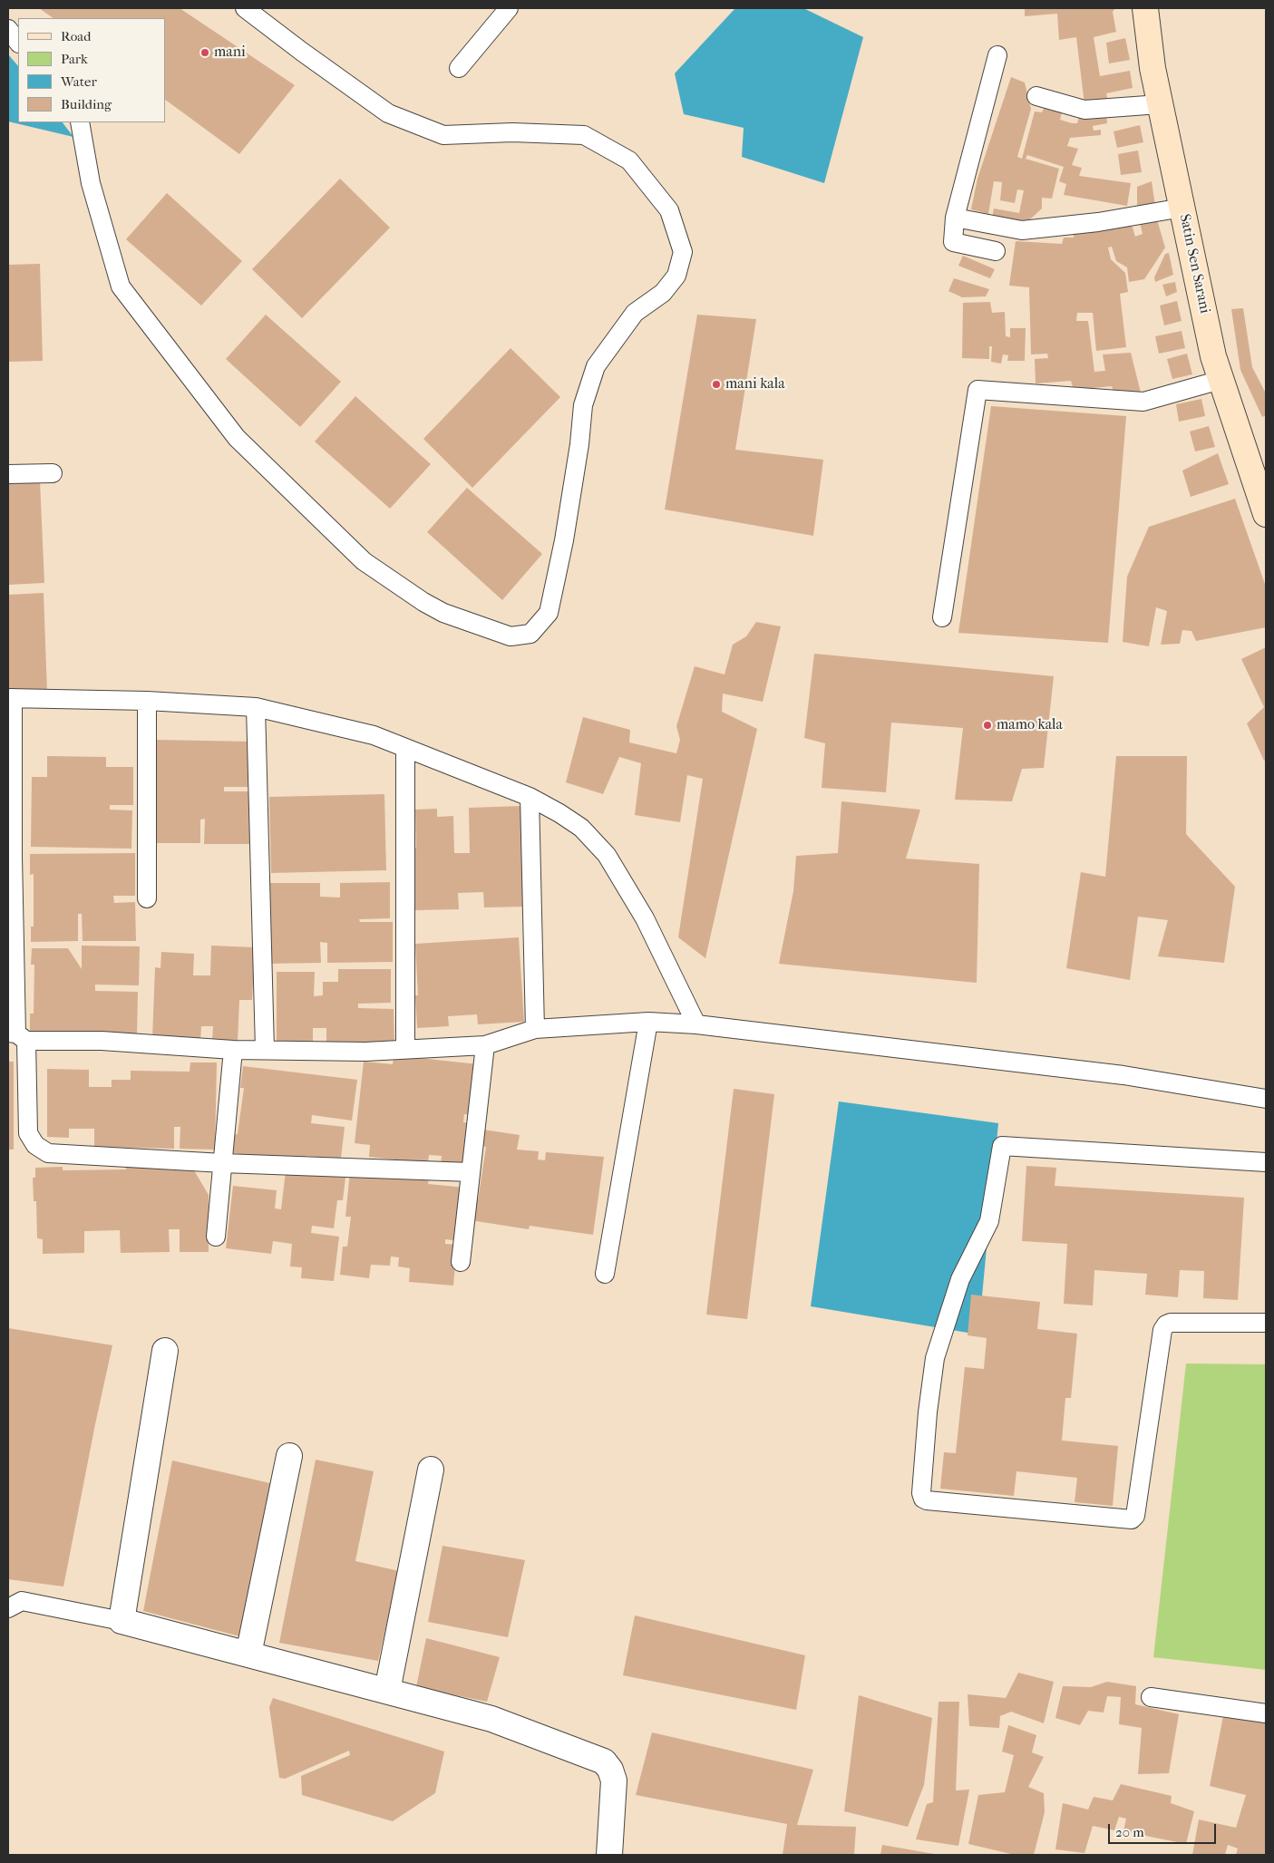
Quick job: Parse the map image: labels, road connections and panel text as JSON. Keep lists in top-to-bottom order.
{
  "streets": {
    "main road": ["Satin Sen Sarani"]
  },
  "places": ["mani", "mani kala", "mamo kala"],
  "legend": [
    "Road",
    "Park",
    "Water",
    "Building"
  ],
  "scale_bar": "20 m"
}
